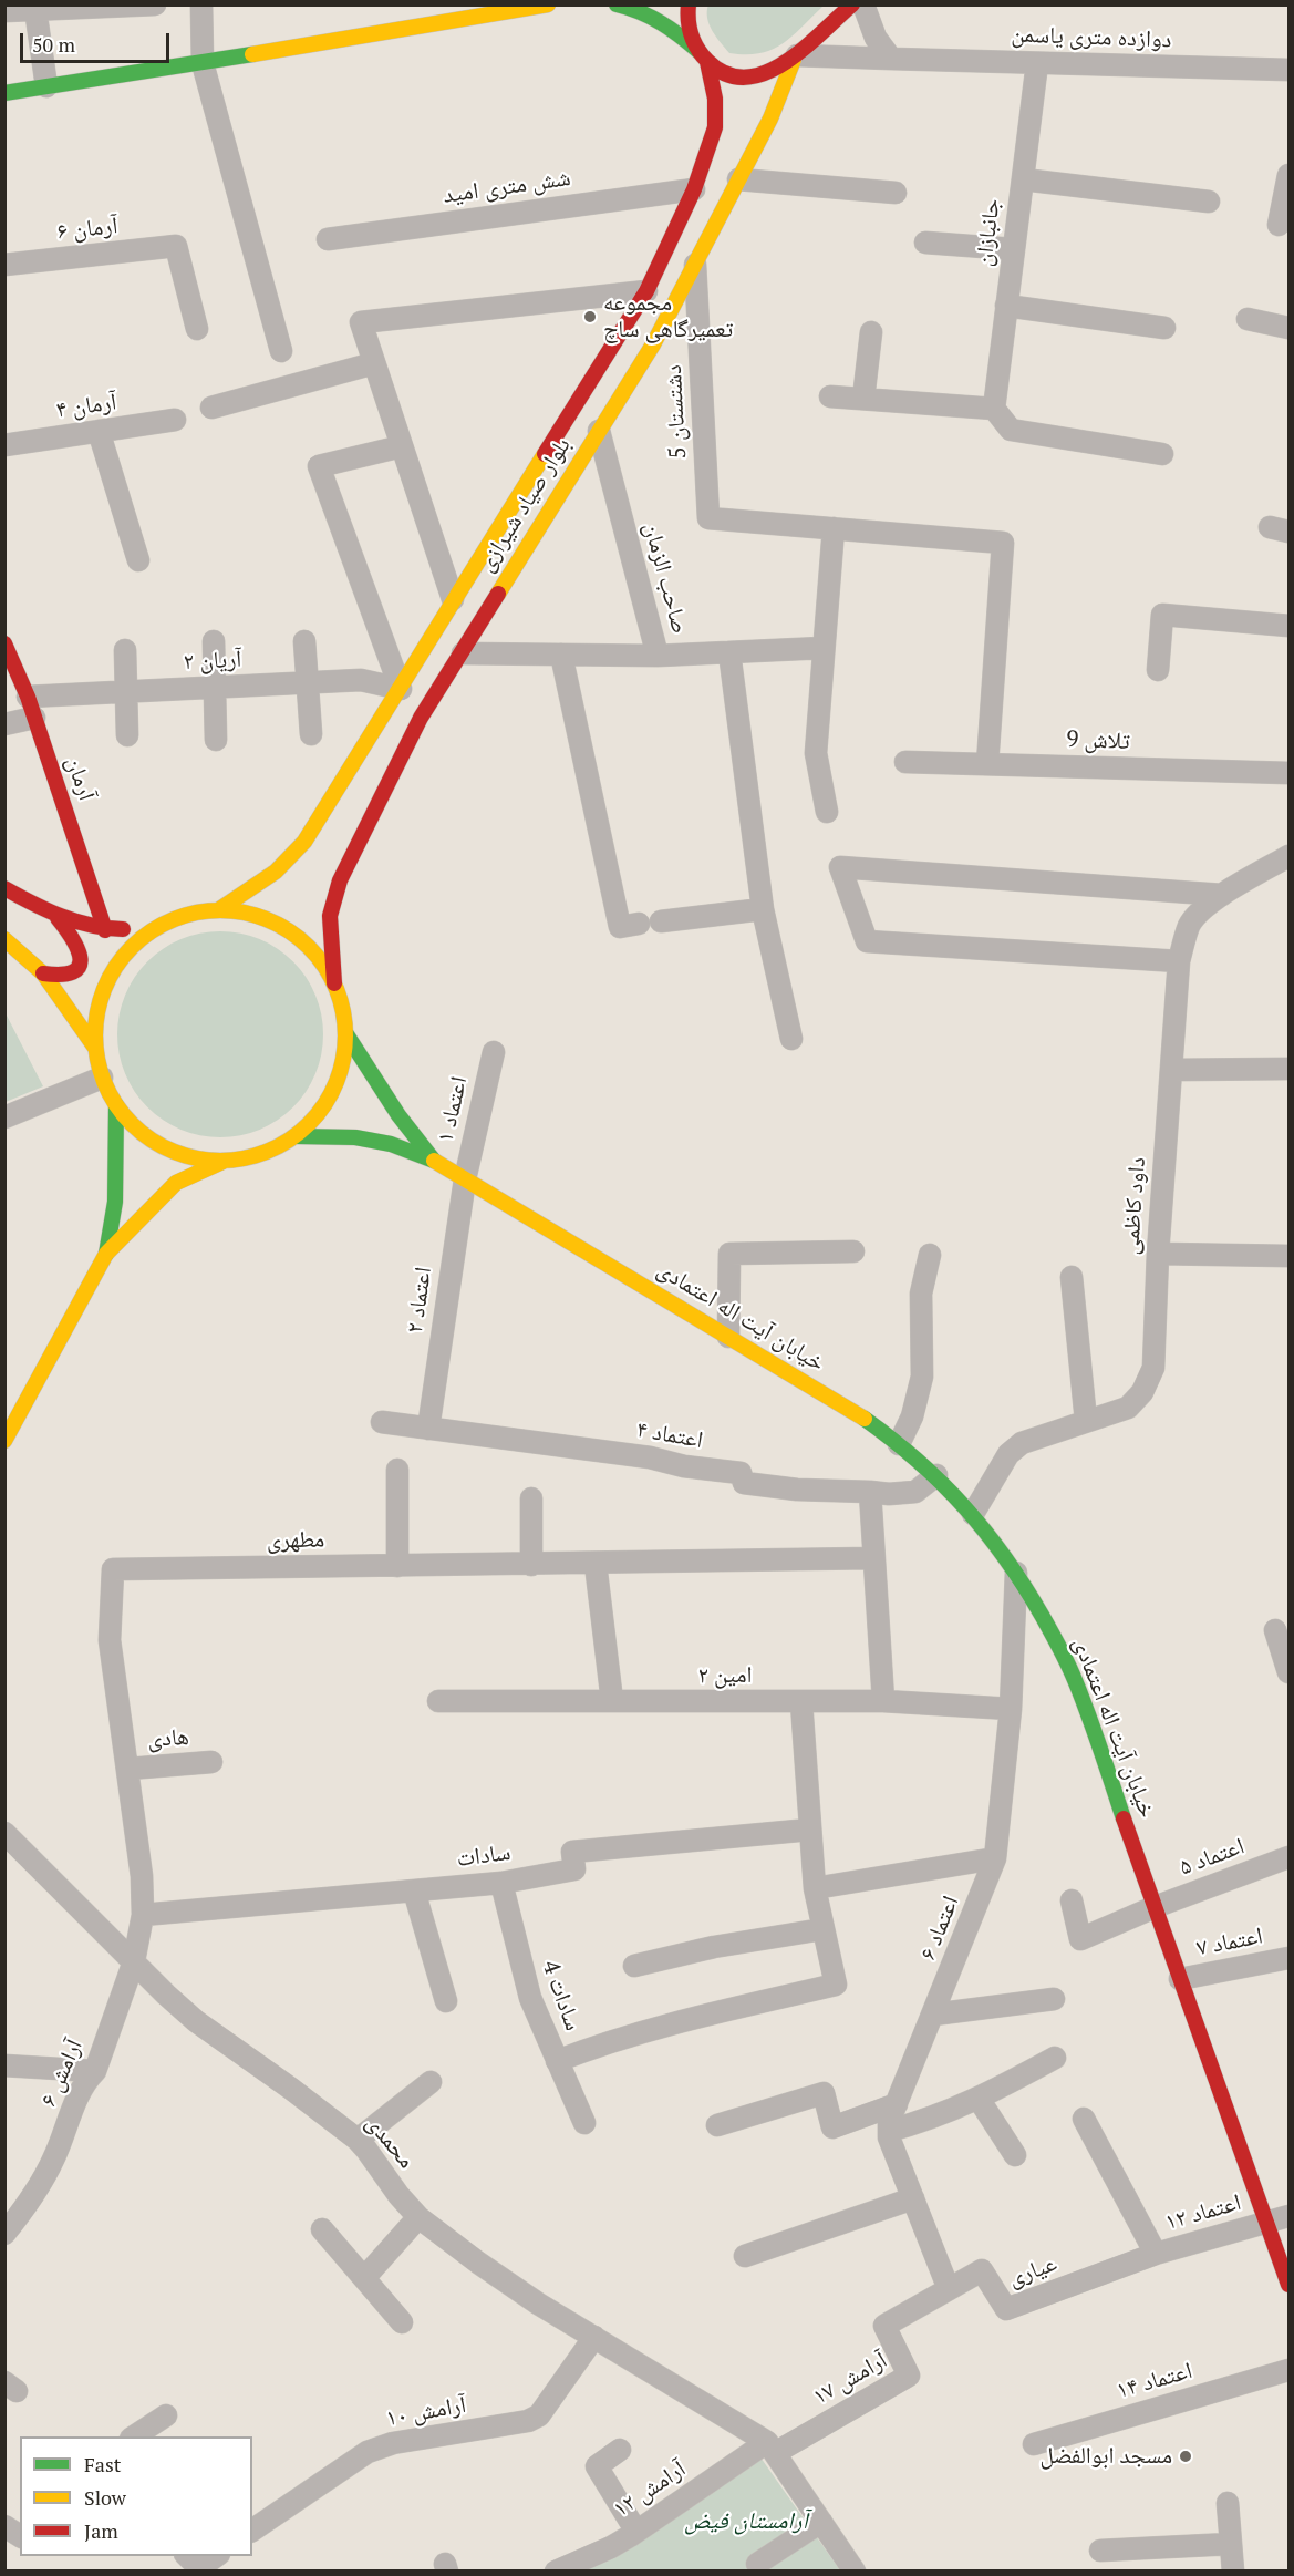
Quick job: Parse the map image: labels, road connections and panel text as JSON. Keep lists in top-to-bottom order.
{
  "streets": {
    "main road": ["بلوار صیاد شیرازی", "آرمان", "خیابان آیت اله اعتمادی"],
    "street": [
      "دوازده متری یاسمن",
      "شش متری امید",
      "آرمان ۶",
      "جانبازان",
      "آرمان ۴",
      "دشتستان 5",
      "صاحب الزمان",
      "آریان ۲",
      "تلاش 9",
      "اعتماد ۱",
      "داود کاظمی",
      "اعتماد ۲",
      "اعتماد ۴",
      "مطهری",
      "امین ۲",
      "هادی",
      "سادات",
      "اعتماد ۵",
      "اعتماد ۶",
      "اعتماد ۷",
      "سادات 4",
      "آرامش ۶",
      "محمدی",
      "اعتماد ۱۲",
      "عیاری",
      "آرامش ۱۷",
      "اعتماد ۱۴",
      "آرامش ۱۰",
      "آرامش ۱۲"
    ]
  },
  "crossings": [
    ["دوازده متری یاسمن", "جانبازان"],
    ["دوازده متری یاسمن", "بلوار صیاد شیرازی"],
    ["شش متری امید", "بلوار صیاد شیرازی"],
    ["دشتستان 5", "بلوار صیاد شیرازی"],
    ["بلوار صیاد شیرازی", "صاحب الزمان"],
    ["بلوار صیاد شیرازی", "آریان ۲"],
    ["آریان ۲", "آرمان"],
    ["اعتماد ۱", "اعتماد ۲"],
    ["اعتماد ۱", "خیابان آیت اله اعتمادی"],
    ["داود کاظمی", "خیابان آیت اله اعتمادی"],
    ["اعتماد ۲", "خیابان آیت اله اعتمادی"],
    ["اعتماد ۲", "اعتماد ۴"],
    ["خیابان آیت اله اعتمادی", "اعتماد ۴"],
    ["خیابان آیت اله اعتمادی", "اعتماد ۵"],
    ["خیابان آیت اله اعتمادی", "اعتماد ۶"],
    ["خیابان آیت اله اعتمادی", "اعتماد ۷"],
    ["خیابان آیت اله اعتمادی", "اعتماد ۱۲"],
    ["مطهری", "هادی"],
    ["مطهری", "سادات"],
    ["مطهری", "آرامش ۶"],
    ["مطهری", "محمدی"],
    ["امین ۲", "اعتماد ۶"],
    ["سادات", "سادات 4"],
    ["آرامش ۶", "محمدی"],
    ["محمدی", "آرامش ۱۷"],
    ["محمدی", "آرامش ۱۰"],
    ["محمدی", "آرامش ۱۲"],
    ["اعتماد ۱۲", "عیاری"],
    ["عیاری", "آرامش ۱۷"],
    ["آرامش ۱۷", "آرامش ۱۲"]
  ],
  "parks": ["آرامستان فیض"],
  "places": ["مجموعه تعمیرگاهی ساچ", "مسجد ابوالفضل"],
  "legend": ["Fast", "Slow", "Jam"],
  "scale_bar": "50 m"
}
